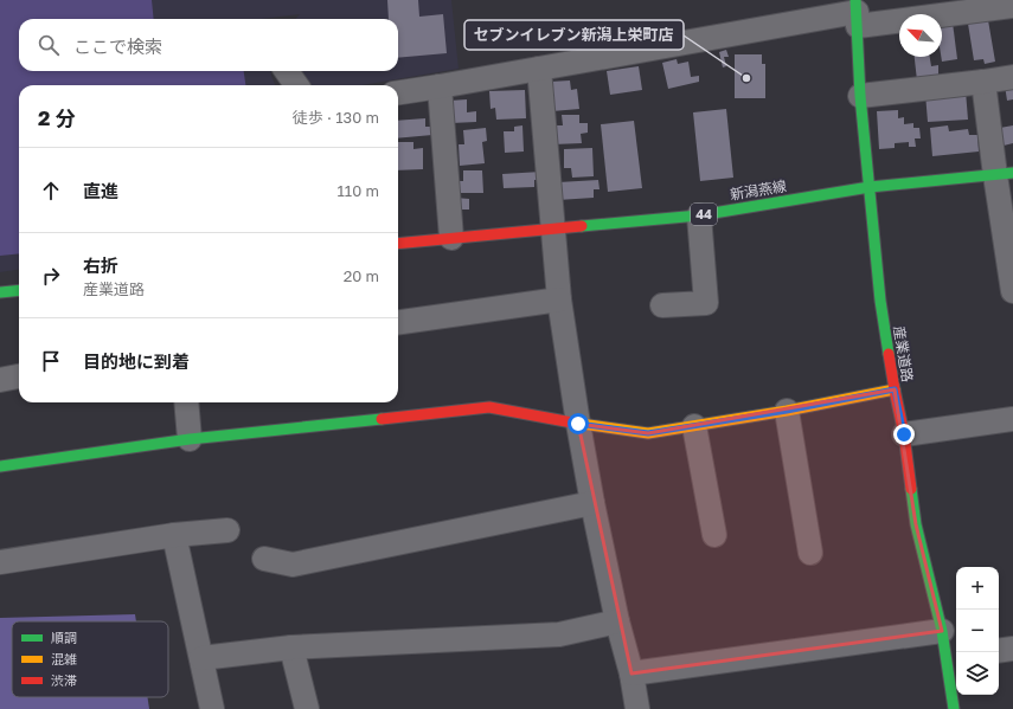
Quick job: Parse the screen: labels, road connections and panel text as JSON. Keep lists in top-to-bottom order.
{
  "streets": {
    "street": ["新潟燕線", "44", "産業道路"]
  },
  "crossings": [
    ["新潟燕線", "産業道路"]
  ],
  "places": ["セブンイレブン新潟上栄町店"],
  "legend": ["順調", "混雑", "渋滞"],
  "north": "top left",
  "page": {
    "search": "ここで検索",
    "heading": ["2 分", "徒歩 · 130 m"],
    "list": [
      ["直進", "110 m"],
      ["右折", "産業道路", "20 m"],
      "目的地に到着"
    ],
    "map_buttons": ["+", "−"]
  }
}
